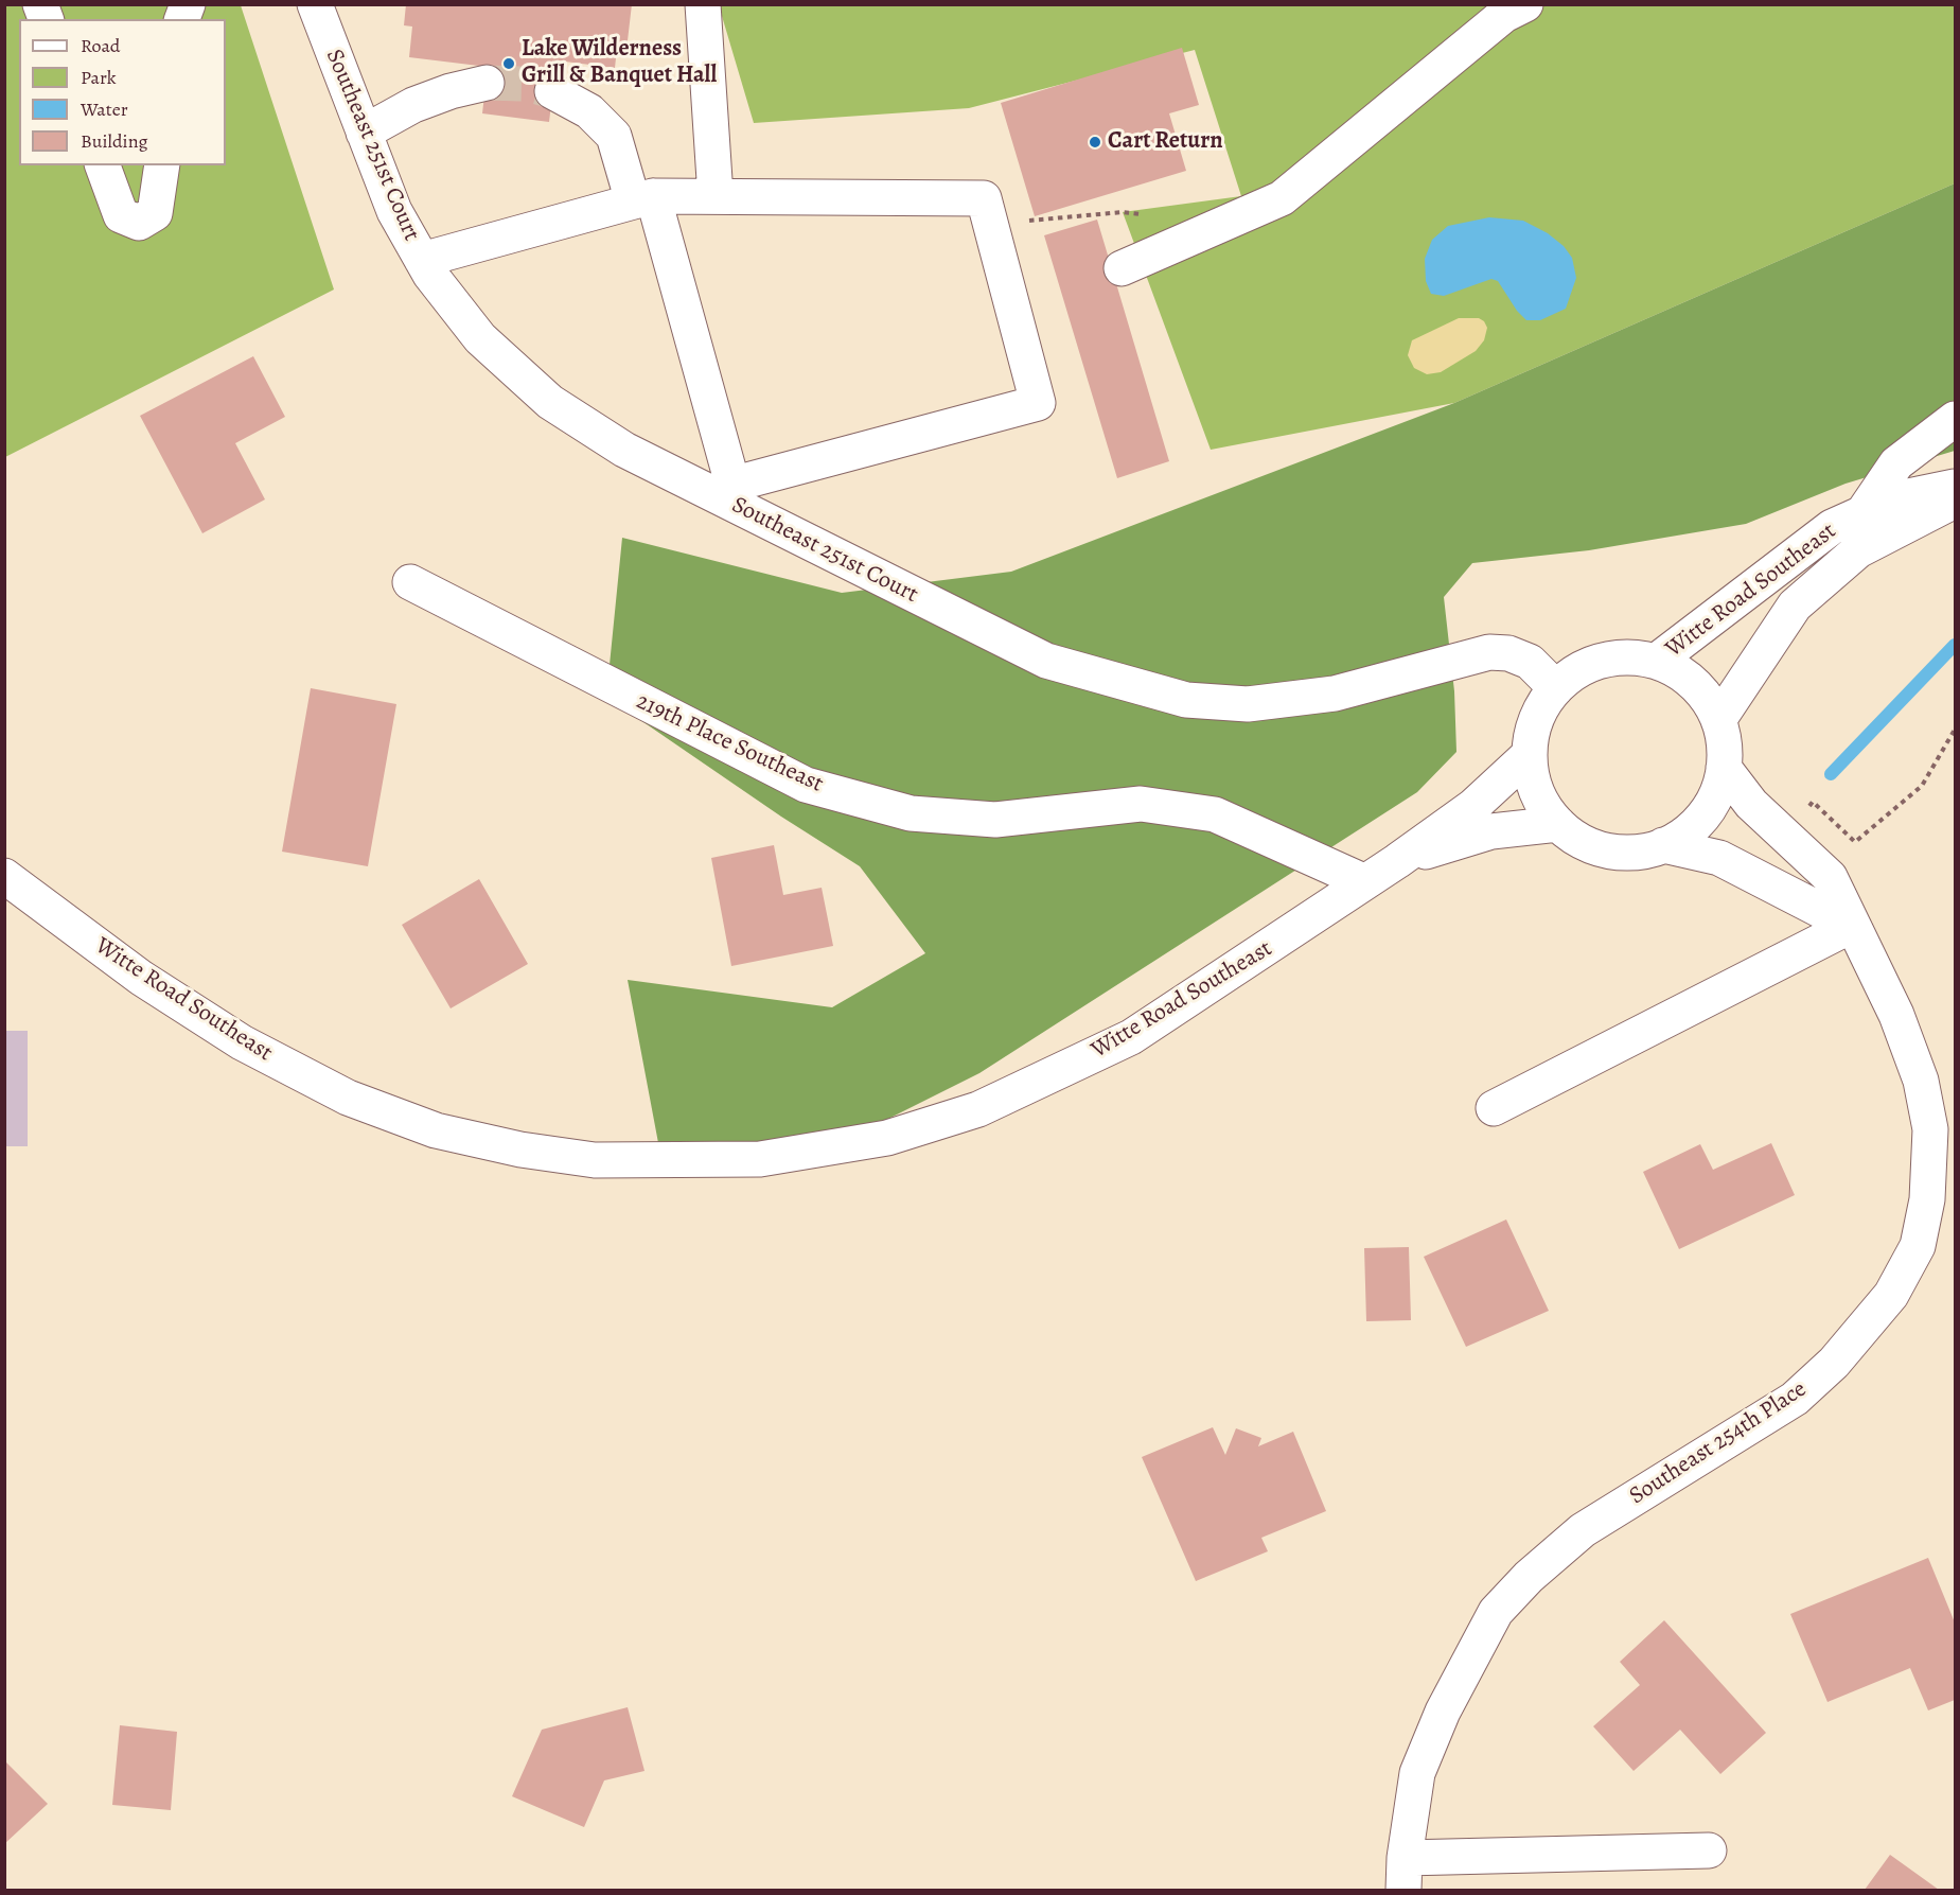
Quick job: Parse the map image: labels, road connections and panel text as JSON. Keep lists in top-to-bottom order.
{
  "streets": {
    "street": [
      "Southeast 251st Court",
      "Witte Road Southeast",
      "219th Place Southeast",
      "Southeast 254th Place"
    ]
  },
  "crossings": [
    ["Southeast 251st Court", "Witte Road Southeast"],
    ["Southeast 251st Court", "Southeast 254th Place"],
    ["Witte Road Southeast", "219th Place Southeast"],
    ["Witte Road Southeast", "Southeast 254th Place"]
  ],
  "places": ["Lake Wilderness Grill & Banquet Hall", "Cart Return"],
  "legend": [
    "Road",
    "Park",
    "Water",
    "Building"
  ]
}
